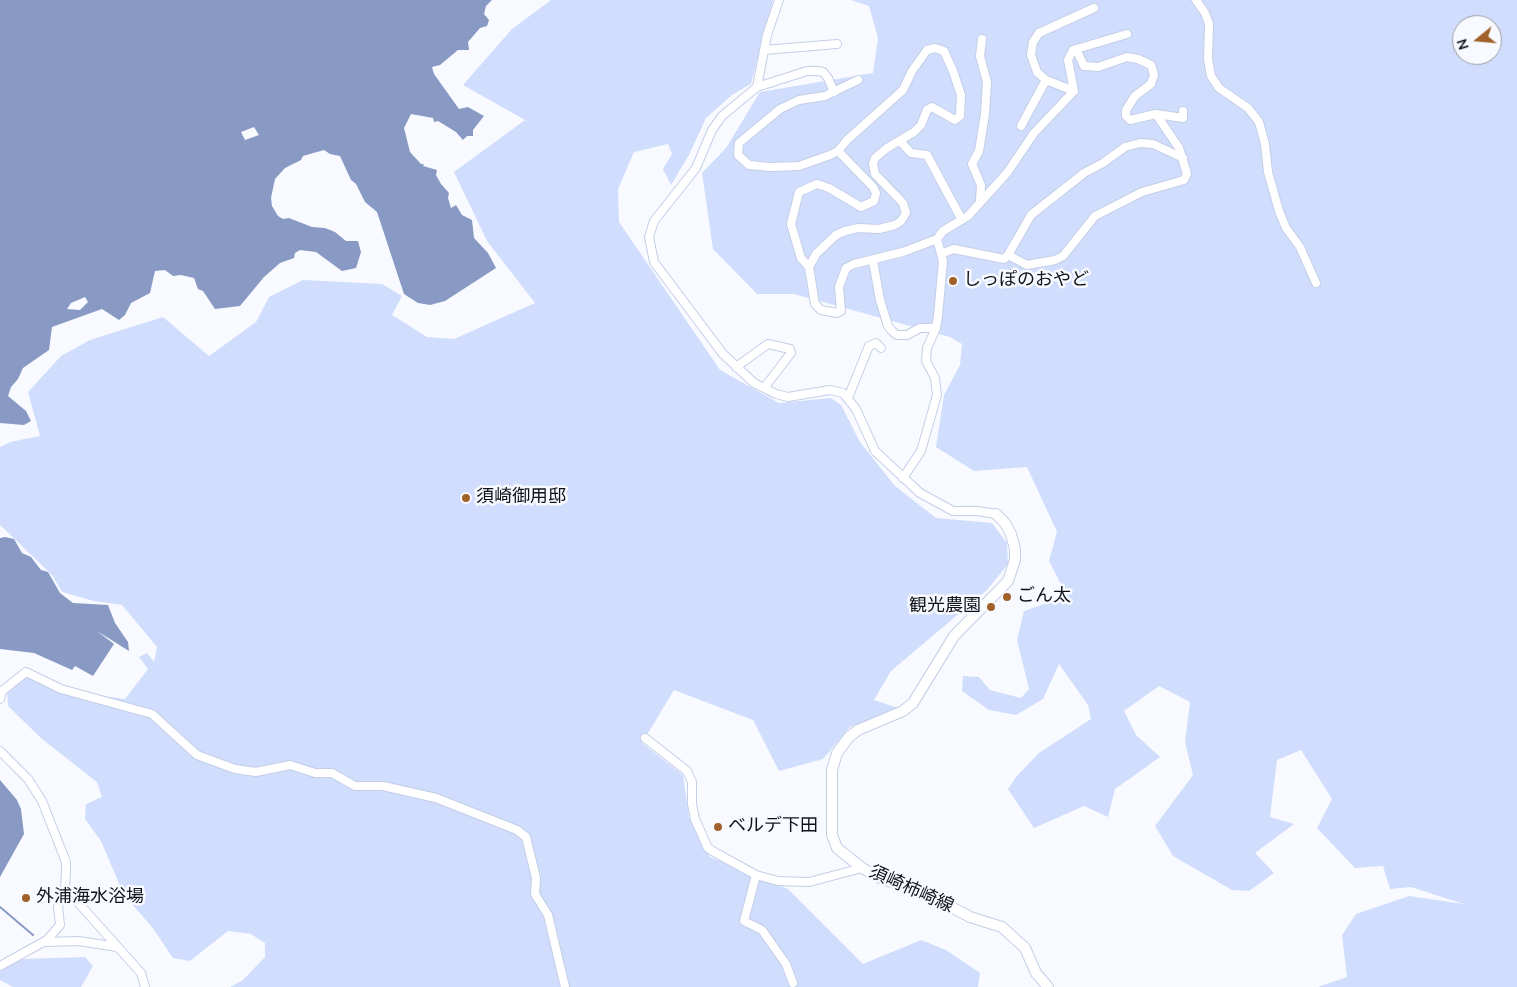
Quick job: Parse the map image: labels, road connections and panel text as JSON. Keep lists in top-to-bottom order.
{
  "streets": {
    "main road": ["須崎柿崎線"]
  },
  "places": [
    "しっぽのおやど",
    "須崎御用邸",
    "ごん太",
    "観光農園",
    "ベルデ下田",
    "外浦海水浴場"
  ],
  "north": "left"
}
